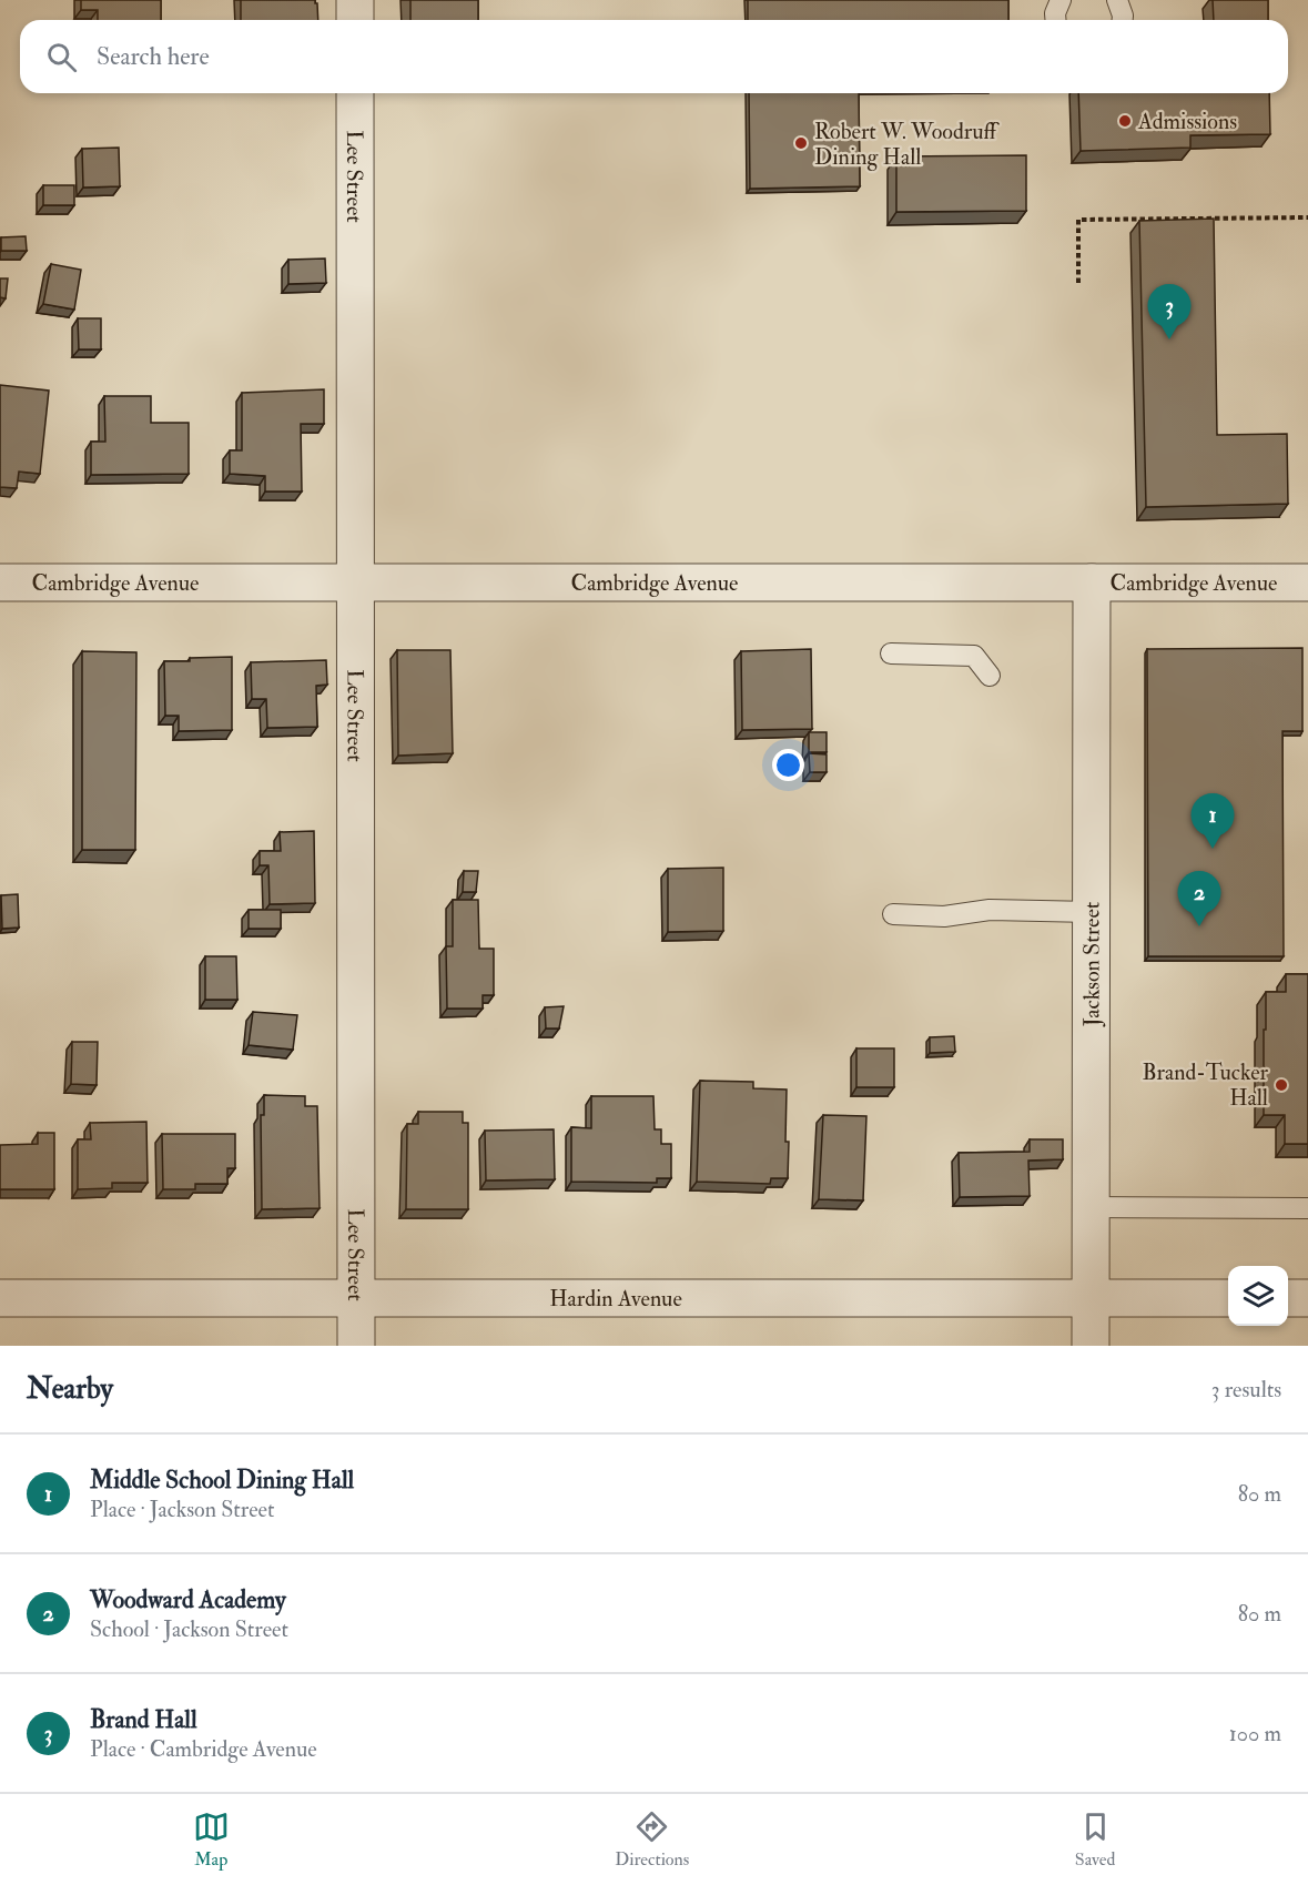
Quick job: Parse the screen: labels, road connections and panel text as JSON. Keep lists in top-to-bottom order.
{
  "streets": {
    "street": [
      "Lee Street",
      "Cambridge Avenue",
      "Jackson Street",
      "Hardin Avenue"
    ]
  },
  "crossings": [
    ["Lee Street", "Cambridge Avenue"],
    ["Lee Street", "Hardin Avenue"],
    ["Cambridge Avenue", "Jackson Street"],
    ["Jackson Street", "Hardin Avenue"]
  ],
  "places": ["Admissions", "Robert W. Woodruff Dining Hall", "Brand-Tucker Hall"],
  "page": {
    "search": "Search here",
    "pins": ["3", "1", "2"],
    "heading": ["Nearby", "3 results"],
    "list": [
      {
        "mark": "1",
        "name": "Middle School Dining Hall",
        "note": "Place · Jackson Street",
        "value": "80 m"
      },
      {
        "mark": "2",
        "name": "Woodward Academy",
        "note": "School · Jackson Street",
        "value": "80 m"
      },
      {
        "mark": "3",
        "name": "Brand Hall",
        "note": "Place · Cambridge Avenue",
        "value": "100 m"
      }
    ],
    "nav": ["Map", "Directions", "Saved"]
  }
}
